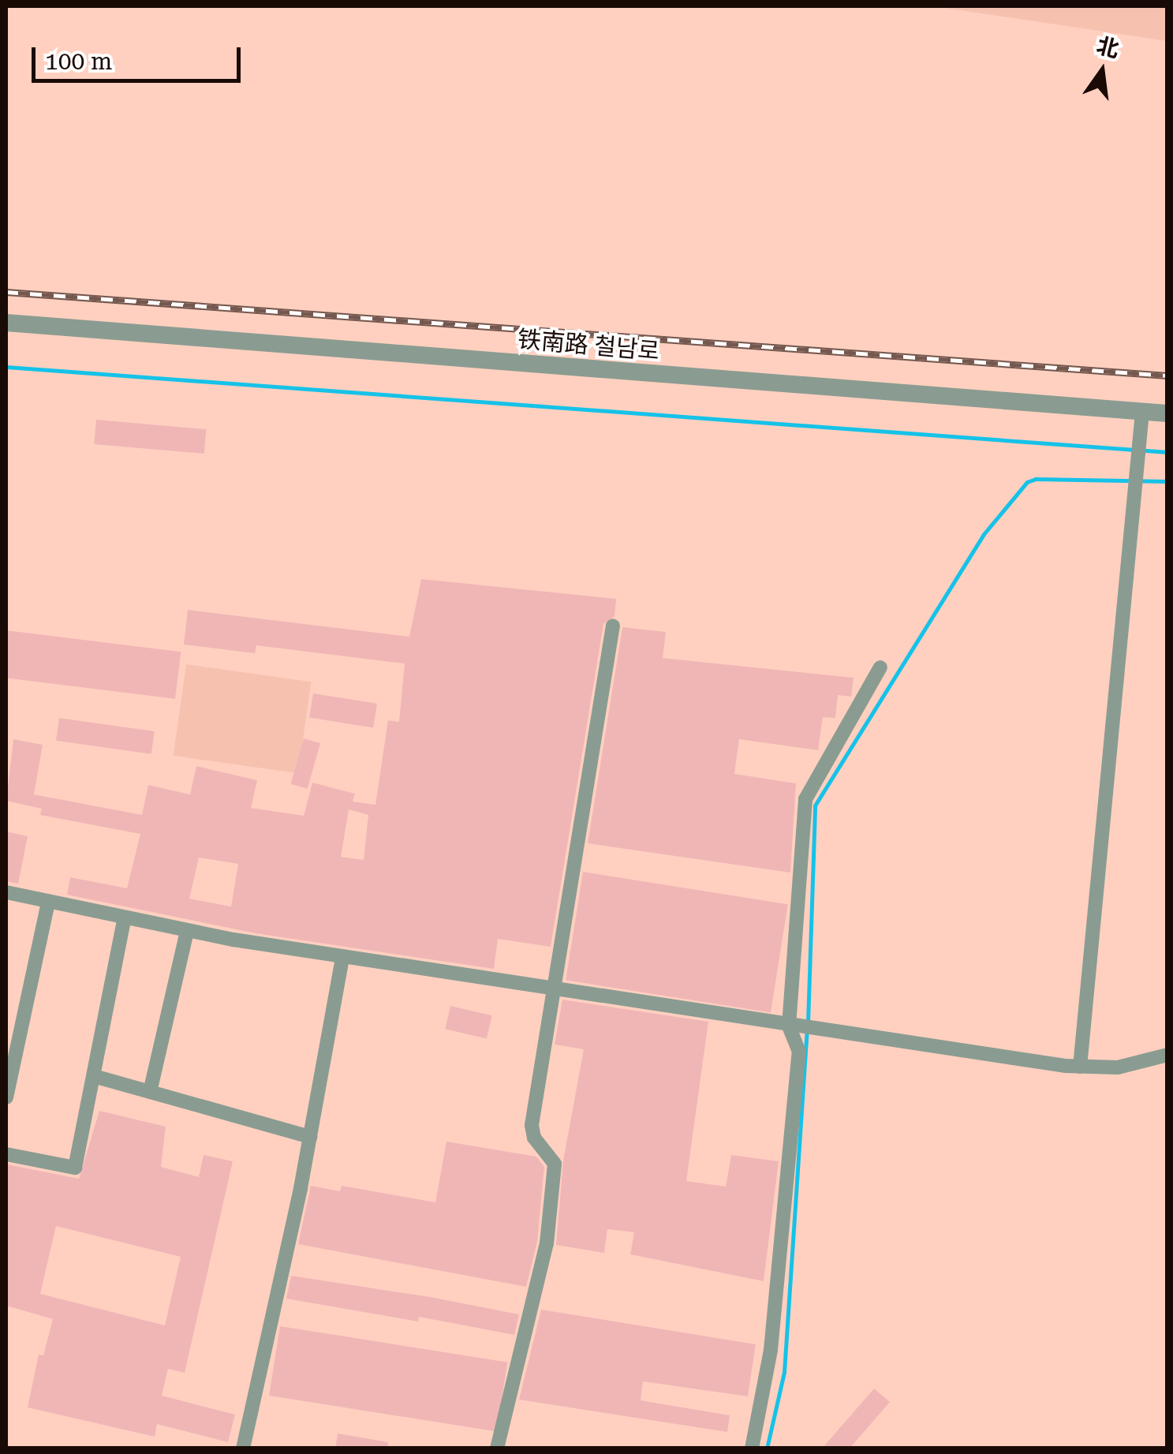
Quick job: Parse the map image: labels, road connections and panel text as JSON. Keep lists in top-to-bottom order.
{
  "streets": {
    "street": ["铁南路 철남로"]
  },
  "scale_bar": "100 m",
  "north": "top"
}
